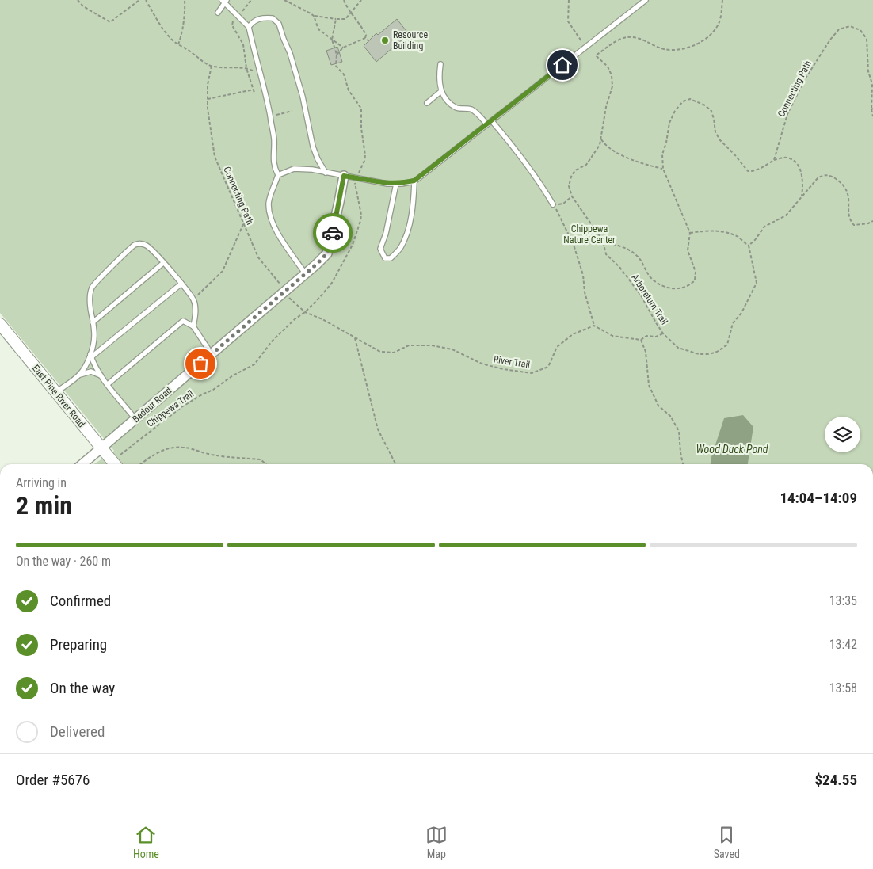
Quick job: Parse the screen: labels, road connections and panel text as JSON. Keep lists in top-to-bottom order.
{
  "streets": {
    "street": ["East Pine River Road", "Badour Road"],
    "path": [
      "Connecting Path",
      "Arboretum Trail",
      "River Trail",
      "Chippewa Trail"
    ]
  },
  "crossings": [
    ["Connecting Path", "River Trail"],
    ["Connecting Path", "Badour Road"],
    ["Connecting Path", "Chippewa Trail"],
    ["River Trail", "Chippewa Trail"],
    ["East Pine River Road", "Badour Road"],
    ["East Pine River Road", "Chippewa Trail"]
  ],
  "water": ["Wood Duck Pond"],
  "parks": ["Chippewa Nature Center"],
  "places": ["Resource Building"],
  "page": {
    "heading": ["2 min", "Arriving in", "14:04–14:09"],
    "panel": ["Order #5676", "$24.55"],
    "bar": "On the way · 260 m",
    "list": [
      ["Confirmed", "13:35"],
      ["Preparing", "13:42"],
      ["On the way", "13:58"],
      "Delivered"
    ],
    "tabs": ["Home", "Map", "Saved"]
  }
}
